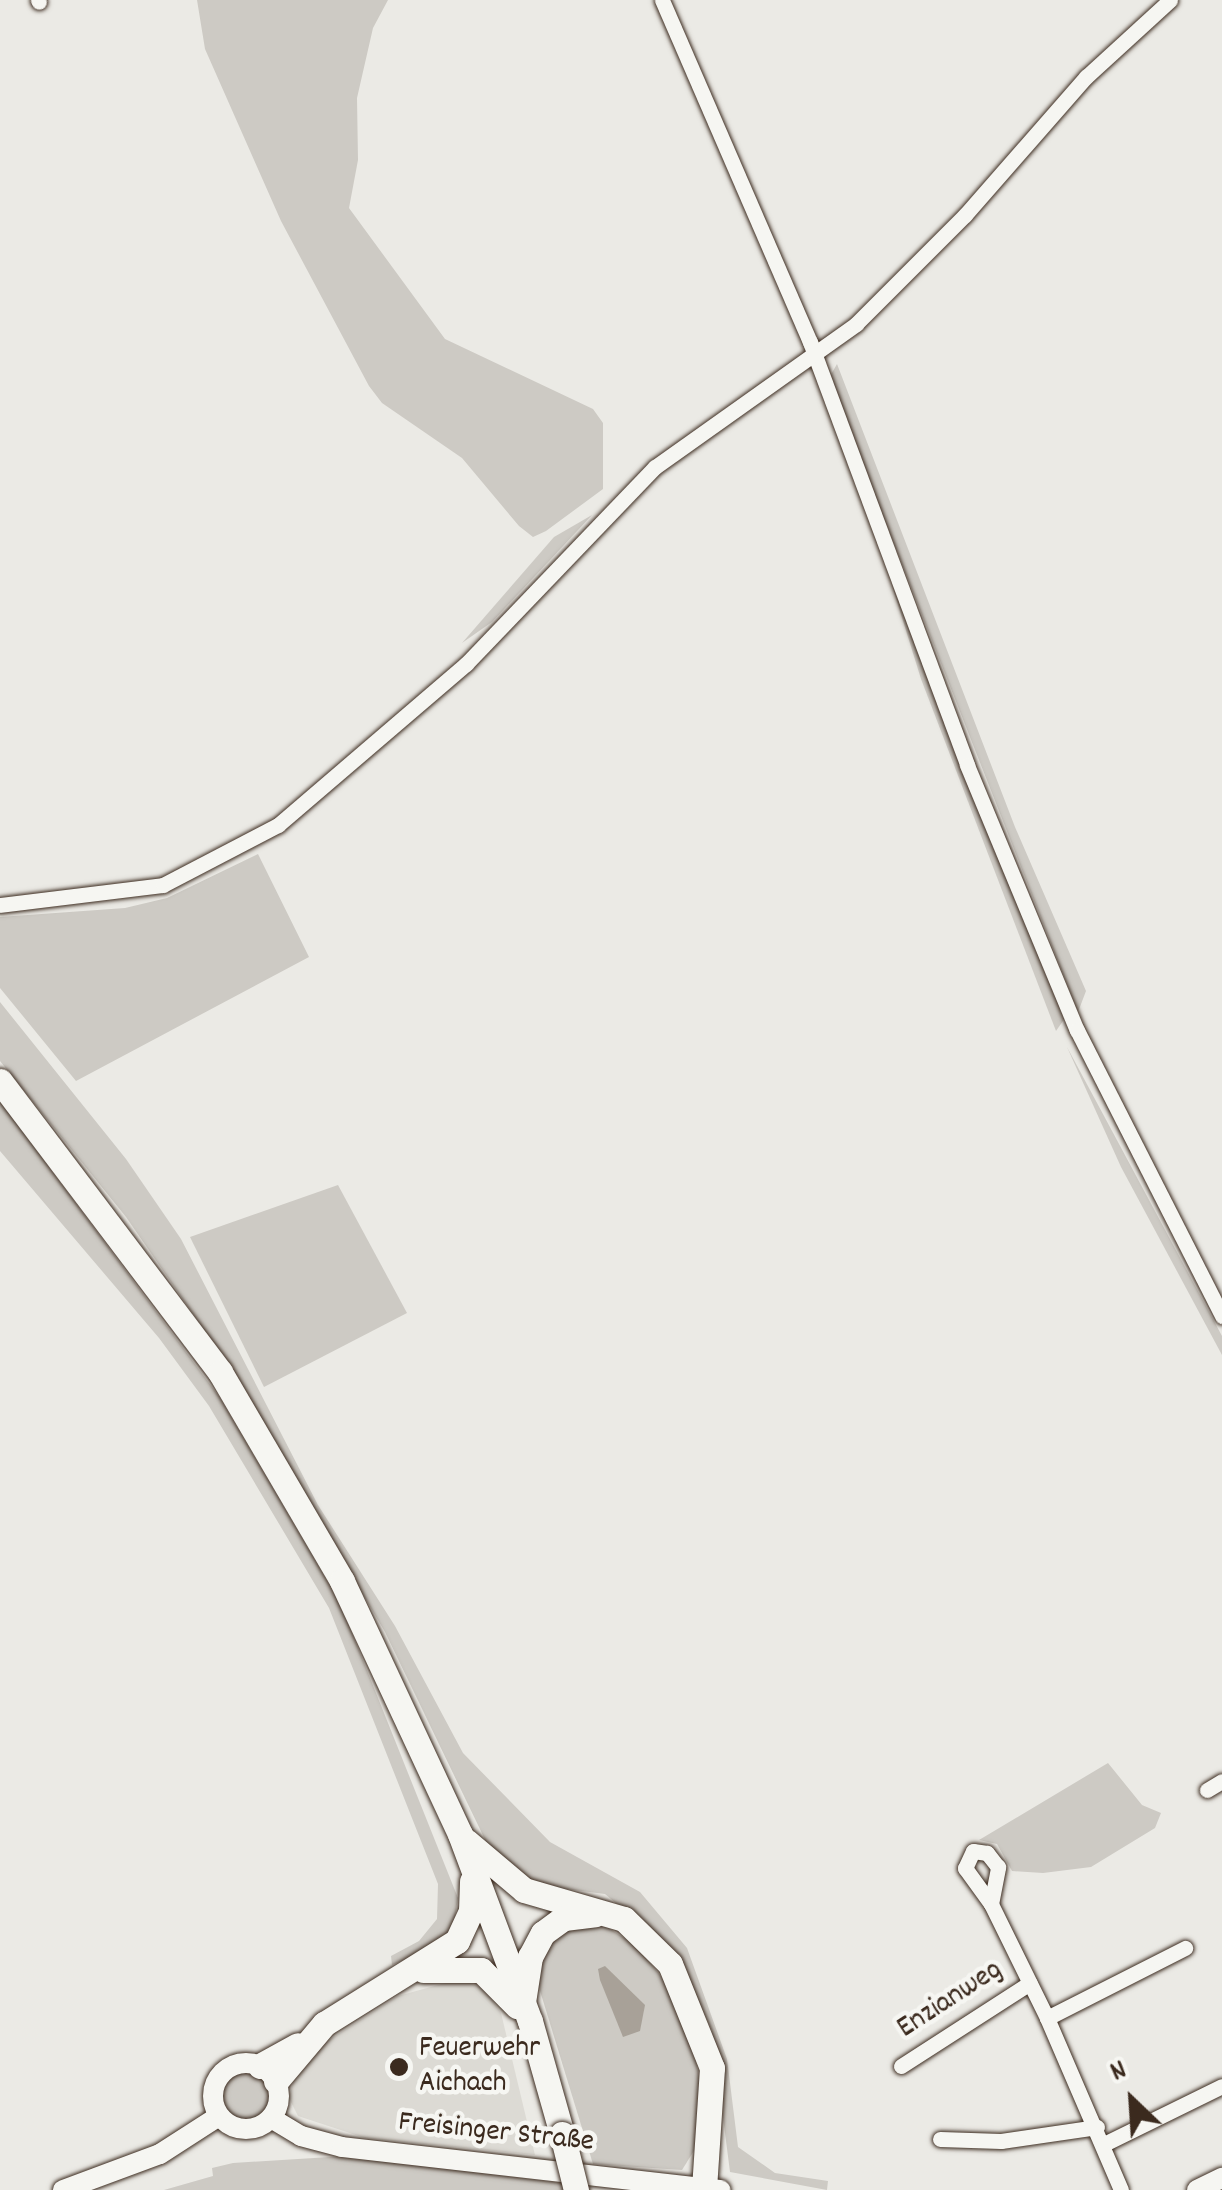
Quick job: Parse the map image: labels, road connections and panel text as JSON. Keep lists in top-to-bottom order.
{
  "streets": {
    "main road": ["Freisinger Straße"],
    "street": ["Enzianweg"]
  },
  "places": ["Feuerwehr Aichach"],
  "north": "top left"
}
